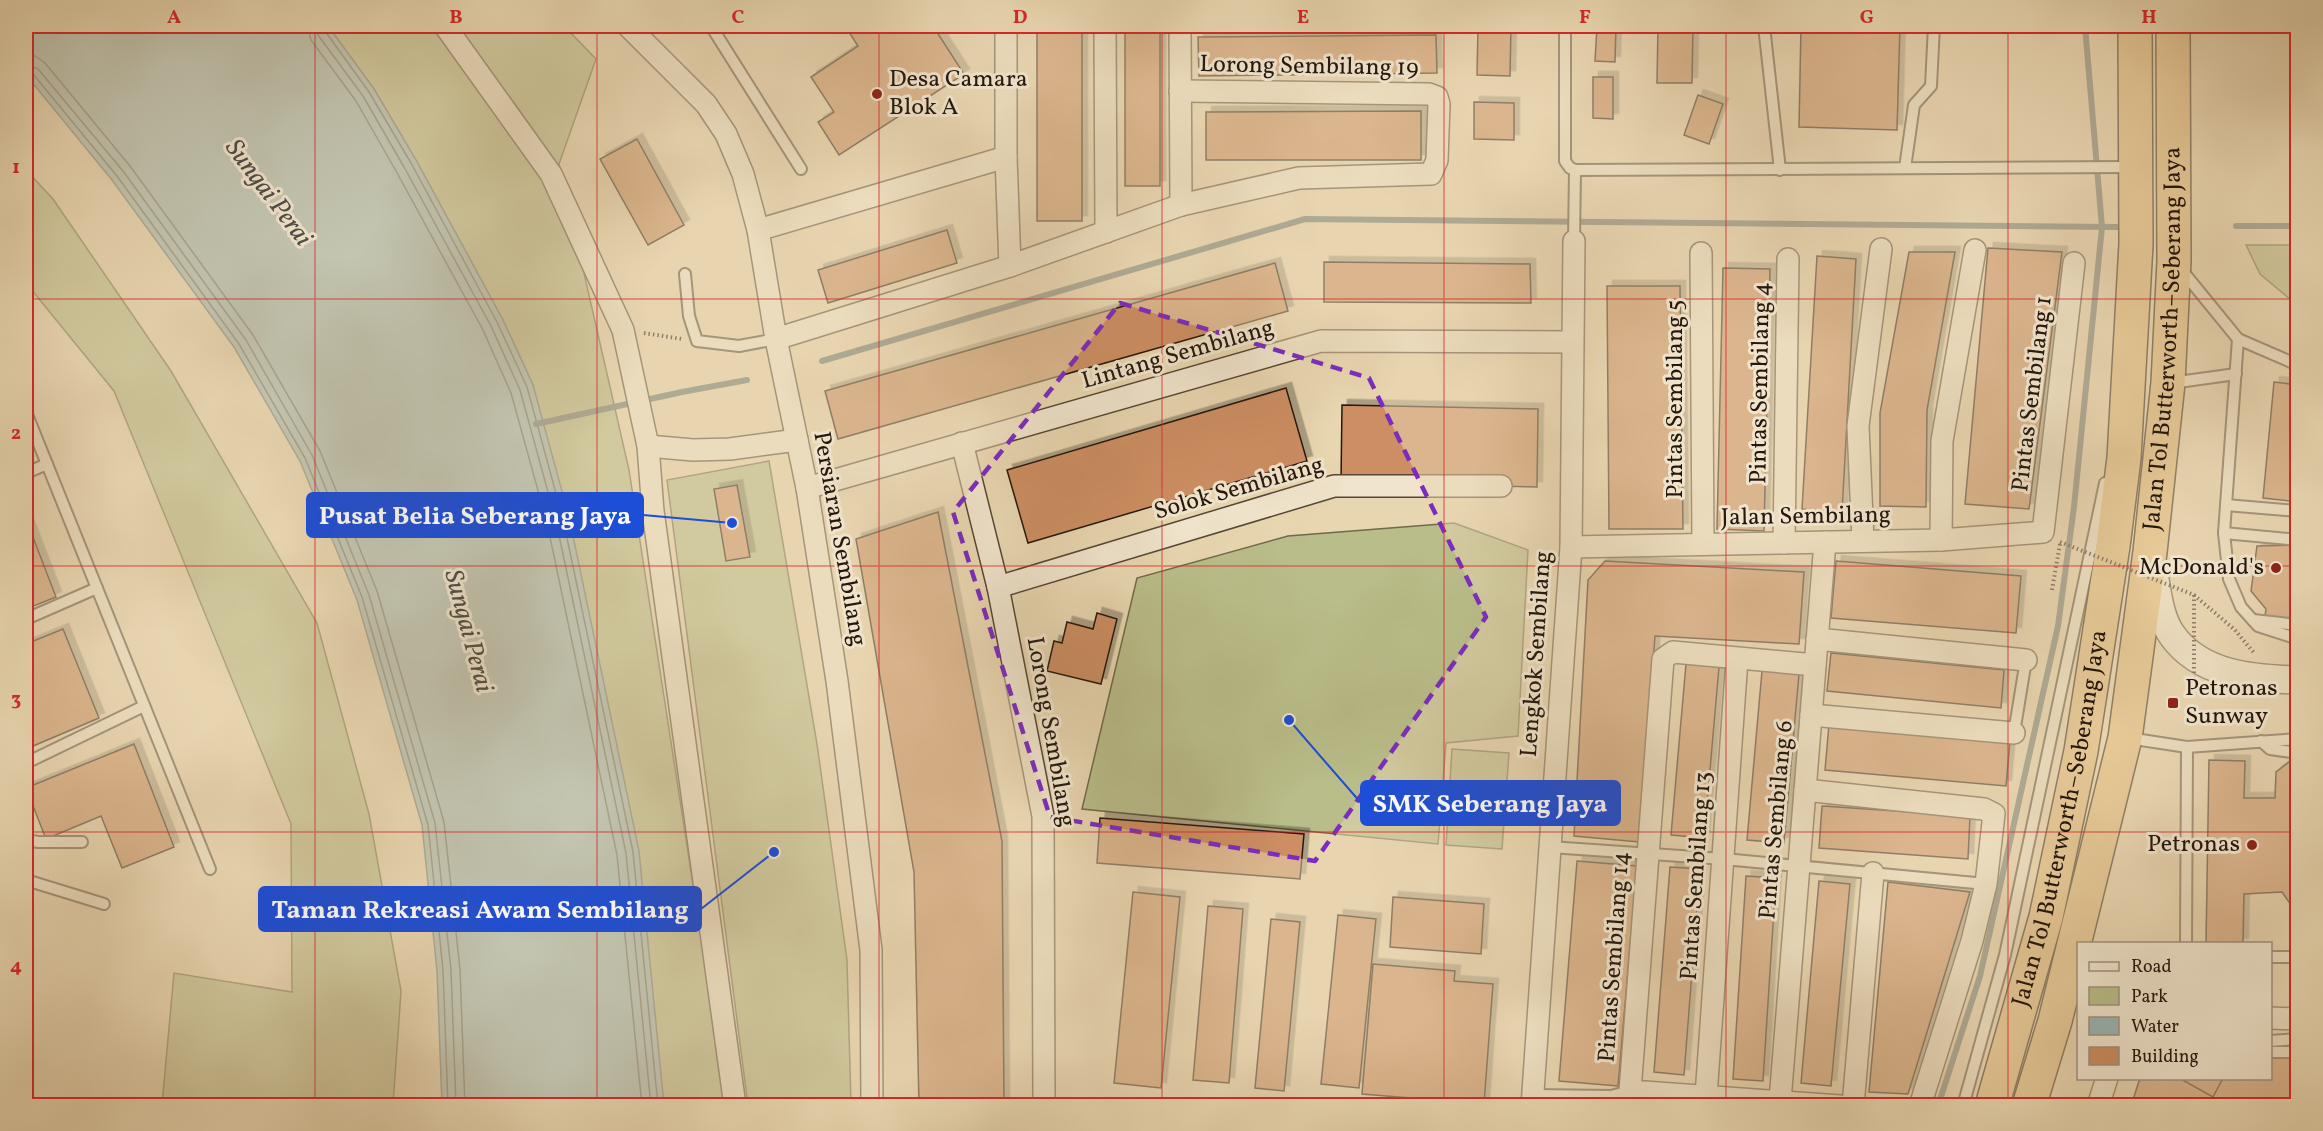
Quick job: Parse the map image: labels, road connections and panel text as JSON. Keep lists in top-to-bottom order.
{
  "streets": {
    "highway": ["Jalan Tol Butterworth–Seberang Jaya"],
    "street": [
      "Lorong Sembilang 19",
      "Lintang Sembilang",
      "Pintas Sembilang 4",
      "Pintas Sembilang 1",
      "Pintas Sembilang 5",
      "Solok Sembilang",
      "Jalan Sembilang",
      "Persiaran Sembilang",
      "Lengkok Sembilang",
      "Lorong Sembilang",
      "Pintas Sembilang 6",
      "Pintas Sembilang 13",
      "Pintas Sembilang 14"
    ]
  },
  "crossings": [
    ["Lintang Sembilang", "Persiaran Sembilang"],
    ["Lintang Sembilang", "Lengkok Sembilang"],
    ["Lintang Sembilang", "Lorong Sembilang"],
    ["Pintas Sembilang 4", "Jalan Sembilang"],
    ["Pintas Sembilang 1", "Jalan Sembilang"],
    ["Pintas Sembilang 5", "Jalan Sembilang"],
    ["Solok Sembilang", "Lorong Sembilang"],
    ["Jalan Sembilang", "Lengkok Sembilang"],
    ["Jalan Sembilang", "Pintas Sembilang 6"],
    ["Pintas Sembilang 6", "Pintas Sembilang 14"],
    ["Pintas Sembilang 13", "Pintas Sembilang 14"]
  ],
  "water": ["Sungai Perai"],
  "places": {
    "other": [
      "Desa Camara Blok A",
      "Pusat Belia Seberang Jaya",
      "McDonald's",
      "SMK Seberang Jaya",
      "Petronas",
      "Taman Rekreasi Awam Sembilang"
    ],
    "transit": ["Petronas Sunway"]
  },
  "legend": [
    "Road",
    "Park",
    "Water",
    "Building"
  ],
  "grid": {
    "columns": [
      "A",
      "B",
      "C",
      "D",
      "E",
      "F",
      "G",
      "H"
    ],
    "rows": [
      "1",
      "2",
      "3",
      "4"
    ]
  }
}
